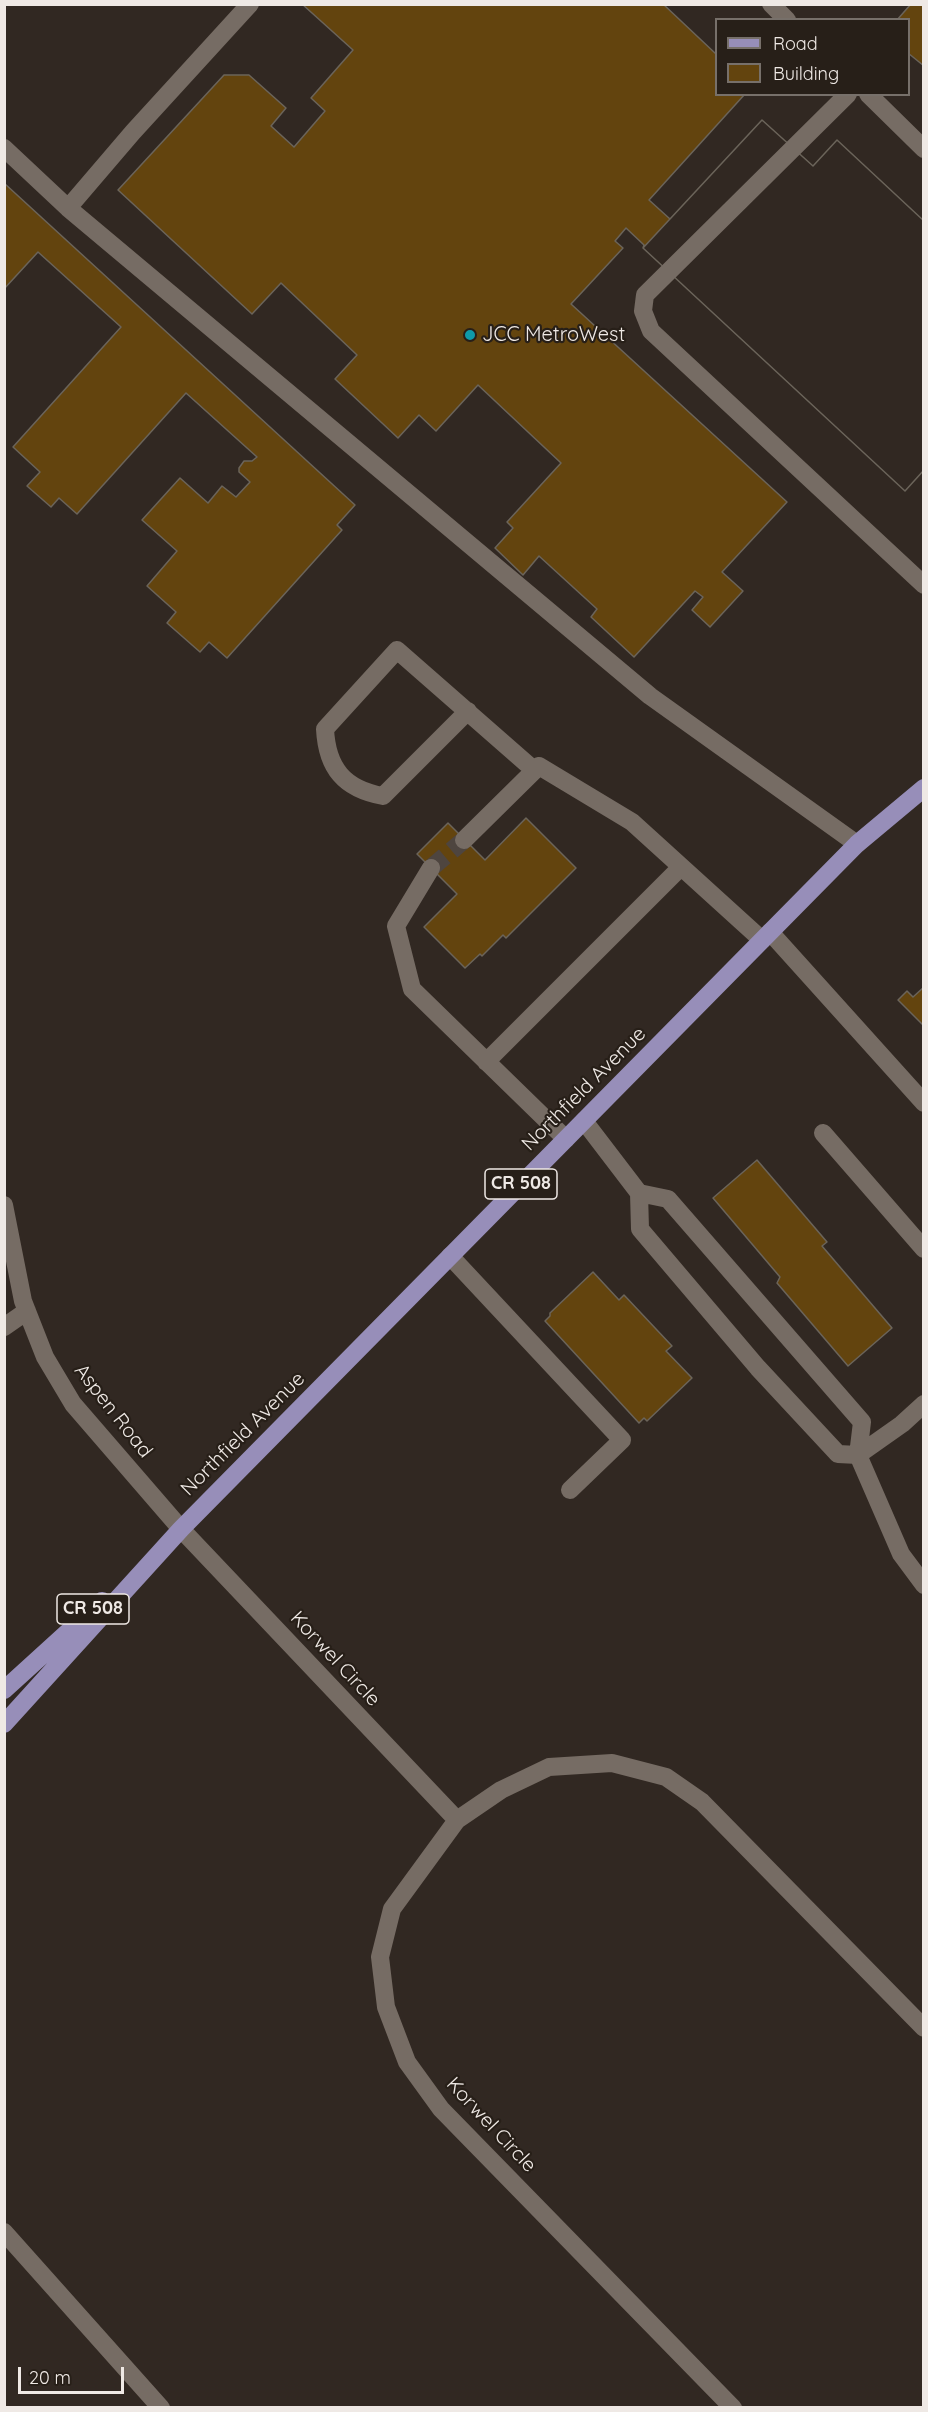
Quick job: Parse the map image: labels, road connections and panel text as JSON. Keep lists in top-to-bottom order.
{
  "streets": {
    "main road": ["Northfield Avenue", "CR 508"],
    "street": ["Aspen Road", "Korwel Circle"]
  },
  "crossings": [
    ["Northfield Avenue", "Aspen Road"],
    ["Northfield Avenue", "Korwel Circle"],
    ["Aspen Road", "Korwel Circle"]
  ],
  "places": ["JCC MetroWest"],
  "legend": ["Road", "Building"],
  "scale_bar": "20 m"
}
